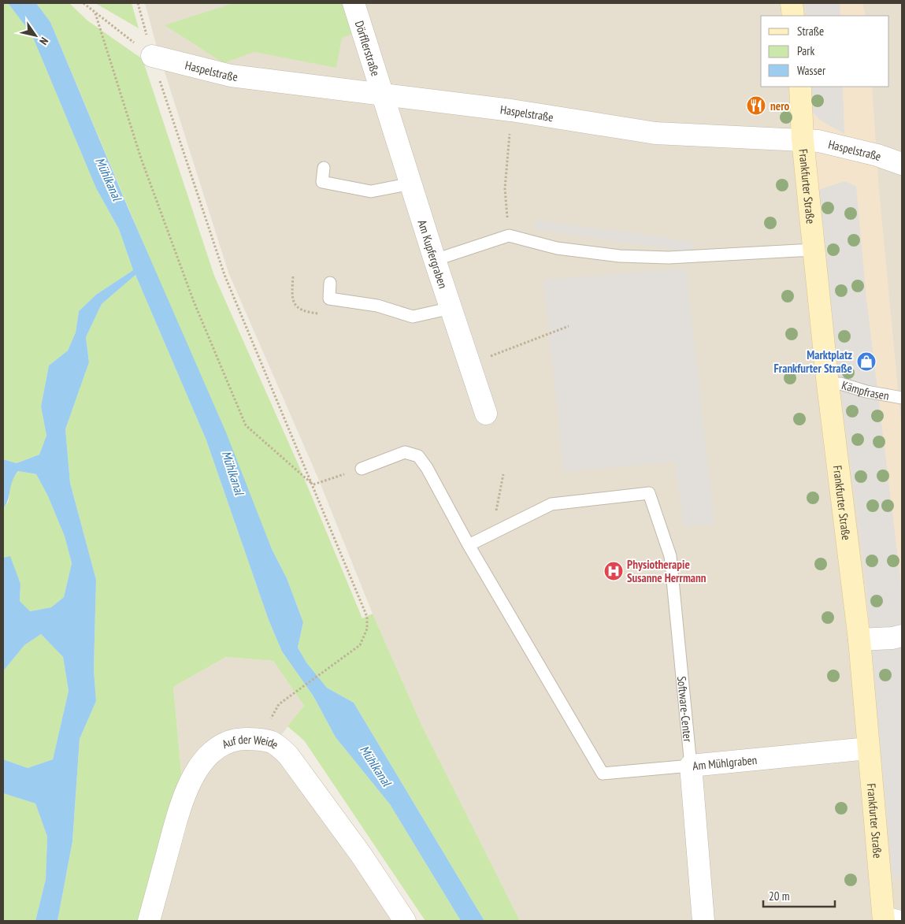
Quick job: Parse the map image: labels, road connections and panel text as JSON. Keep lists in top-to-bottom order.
{
  "streets": {
    "street": [
      "Dörfflerstraße",
      "Haspelstraße",
      "Frankfurter Straße",
      "Am Kupfergraben",
      "Auf der Weide",
      "Am Mühlgraben"
    ],
    "lane": ["Kämpfrasen", "Software-Center"]
  },
  "crossings": [
    ["Dörfflerstraße", "Haspelstraße"],
    ["Dörfflerstraße", "Am Kupfergraben"],
    ["Haspelstraße", "Frankfurter Straße"],
    ["Haspelstraße", "Am Kupfergraben"],
    ["Frankfurter Straße", "Kämpfrasen"],
    ["Frankfurter Straße", "Am Mühlgraben"],
    ["Software-Center", "Am Mühlgraben"]
  ],
  "water": ["Mühlkanal"],
  "places": {
    "restaurant": ["nero"],
    "shop": ["Marktplatz Frankfurter Straße"],
    "hospital": ["Physiotherapie Susanne Herrmann"]
  },
  "legend": ["Straße", "Park", "Wasser"],
  "scale_bar": "20 m",
  "north": "bottom right"
}
